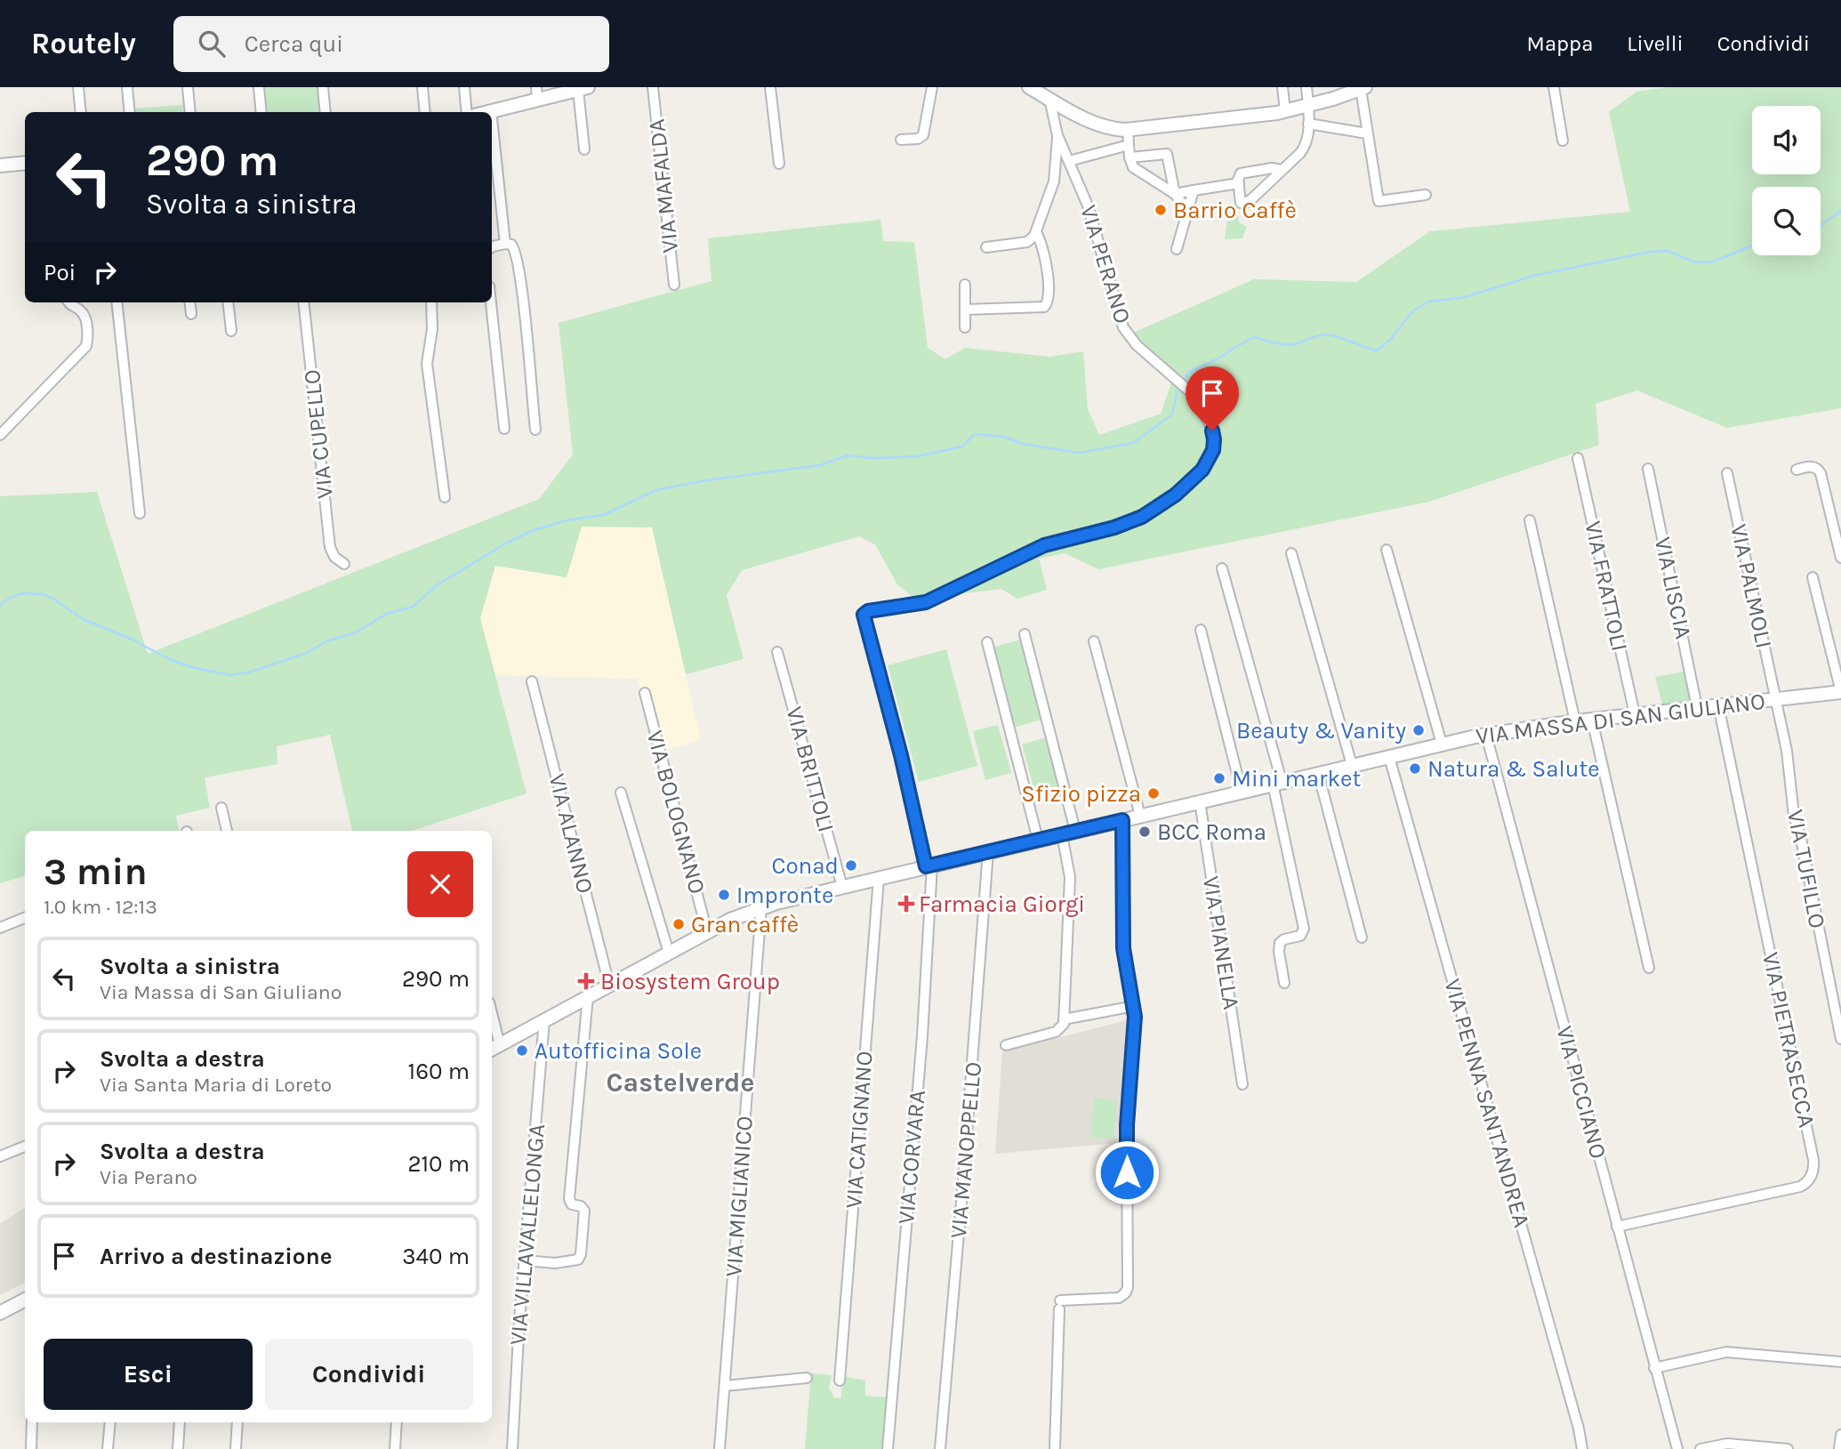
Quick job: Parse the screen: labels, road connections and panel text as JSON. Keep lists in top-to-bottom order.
{
  "streets": {
    "street": [
      "VIA MAFALDA",
      "VIA PERANO",
      "VIA CUPELLO",
      "VIA FRATTOLI",
      "VIA PALMOLI",
      "VIA LISCIA",
      "VIA MASSA DI SAN GIULIANO",
      "VIA BRITTOLI",
      "VIA BOLOGNANO",
      "VIA ALANNO",
      "VIA TUFILLO",
      "VIA PIANELLA",
      "VIA PIETRASECCA",
      "VIA PICCIANO",
      "VIA PENNA SANT'ANDREA",
      "VIA CATIGNANO",
      "VIA MANOPPELLO",
      "VIA CORVARA",
      "VIA MIGLIANICO",
      "VIA VILLAVALLELONGA"
    ]
  },
  "crossings": [
    ["VIA PERANO", "VIA CORVARA"],
    ["VIA FRATTOLI", "VIA MASSA DI SAN GIULIANO"],
    ["VIA PALMOLI", "VIA MASSA DI SAN GIULIANO"],
    ["VIA PALMOLI", "VIA TUFILLO"],
    ["VIA LISCIA", "VIA MASSA DI SAN GIULIANO"],
    ["VIA MASSA DI SAN GIULIANO", "VIA BRITTOLI"],
    ["VIA MASSA DI SAN GIULIANO", "VIA BOLOGNANO"],
    ["VIA MASSA DI SAN GIULIANO", "VIA ALANNO"],
    ["VIA MASSA DI SAN GIULIANO", "VIA TUFILLO"],
    ["VIA MASSA DI SAN GIULIANO", "VIA PIANELLA"],
    ["VIA MASSA DI SAN GIULIANO", "VIA PIETRASECCA"],
    ["VIA MASSA DI SAN GIULIANO", "VIA PICCIANO"],
    ["VIA MASSA DI SAN GIULIANO", "VIA PENNA SANT'ANDREA"],
    ["VIA MASSA DI SAN GIULIANO", "VIA CATIGNANO"],
    ["VIA MASSA DI SAN GIULIANO", "VIA MANOPPELLO"],
    ["VIA MASSA DI SAN GIULIANO", "VIA CORVARA"],
    ["VIA MASSA DI SAN GIULIANO", "VIA MIGLIANICO"],
    ["VIA MASSA DI SAN GIULIANO", "VIA VILLAVALLELONGA"],
    ["VIA PIETRASECCA", "VIA PICCIANO"]
  ],
  "districts": ["Castelverde"],
  "places": {
    "other": [
      "Barrio Caffè",
      "Beauty & Vanity",
      "Natura & Salute",
      "Mini market",
      "Sfizio pizza",
      "BCC Roma",
      "Conad",
      "Impronte",
      "Gran caffè",
      "Autofficina Sole"
    ],
    "health": ["Farmacia Giorgi", "Biosystem Group"]
  },
  "page": {
    "header": "Routely",
    "search": "Cerca qui",
    "nav": ["Mappa", "Livelli", "Condividi"],
    "turn": ["290 m", "Svolta a sinistra"],
    "then": "Poi",
    "heading": ["3 min", "1.0 km · 12:13"],
    "list": [
      {
        "name": "Svolta a sinistra",
        "note": "Via Massa di San Giuliano",
        "value": "290 m"
      },
      {
        "name": "Svolta a destra",
        "note": "Via Santa Maria di Loreto",
        "value": "160 m"
      },
      {
        "name": "Svolta a destra",
        "note": "Via Perano",
        "value": "210 m"
      },
      {
        "name": "Arrivo a destinazione",
        "value": "340 m"
      }
    ],
    "buttons": ["Esci", "Condividi"]
  }
}
